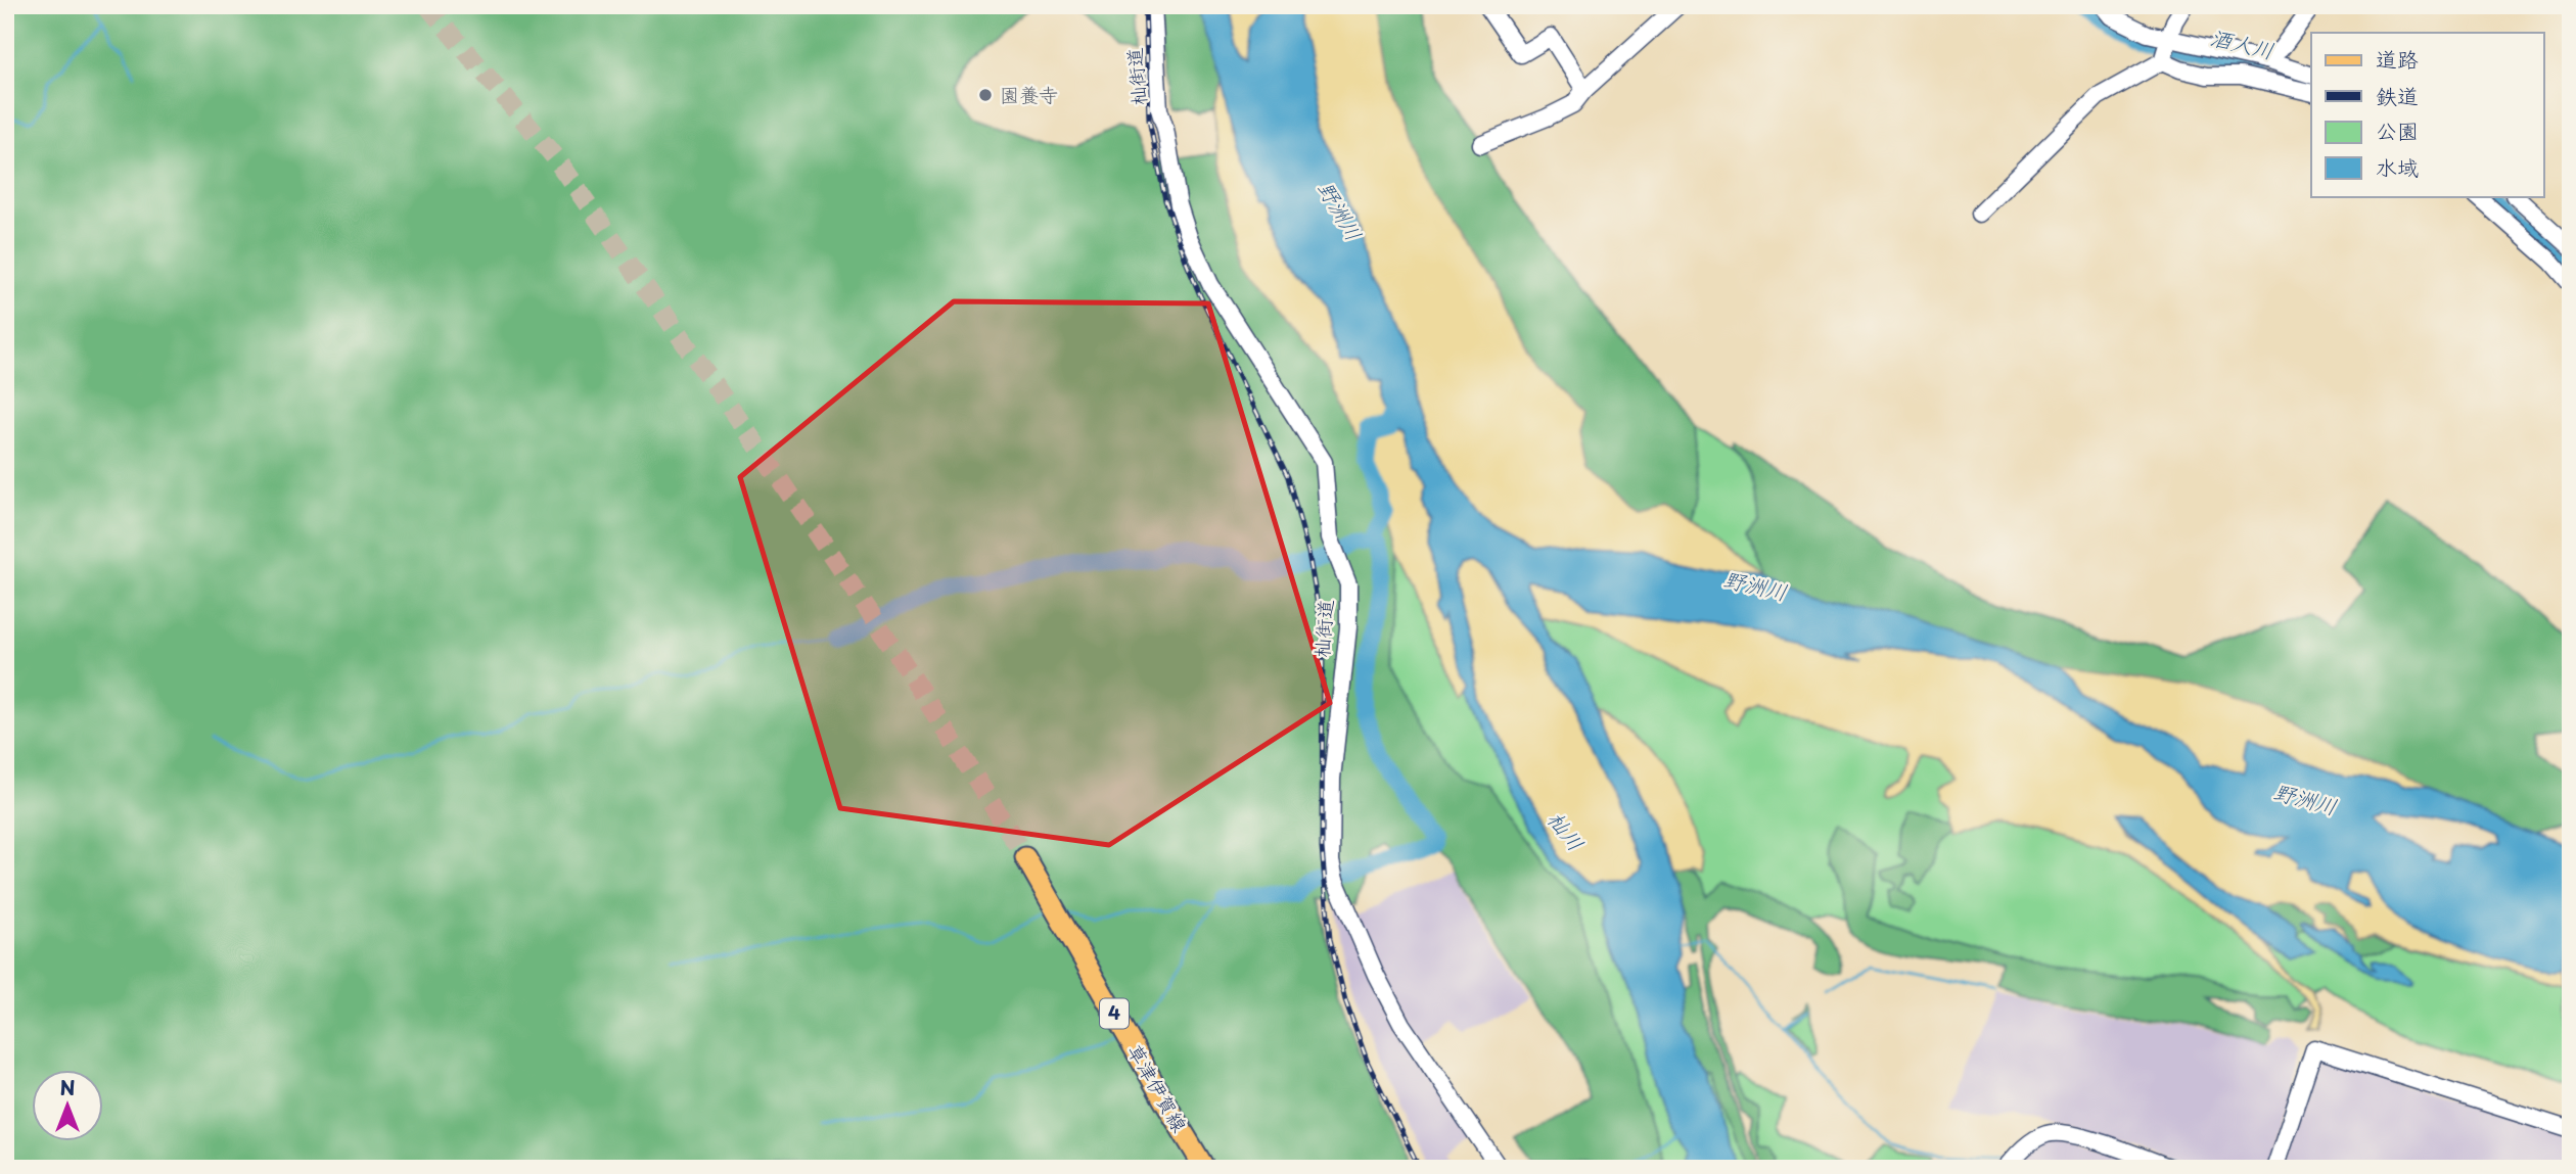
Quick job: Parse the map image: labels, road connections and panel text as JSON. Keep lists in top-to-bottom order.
{
  "streets": {
    "main road": ["4", "草津伊賀線"],
    "street": ["杣街道"]
  },
  "water": ["酒人川", "野洲川", "杣川"],
  "places": ["園養寺"],
  "legend": [
    "道路",
    "鉄道",
    "公園",
    "水域"
  ],
  "north": "top"
}
